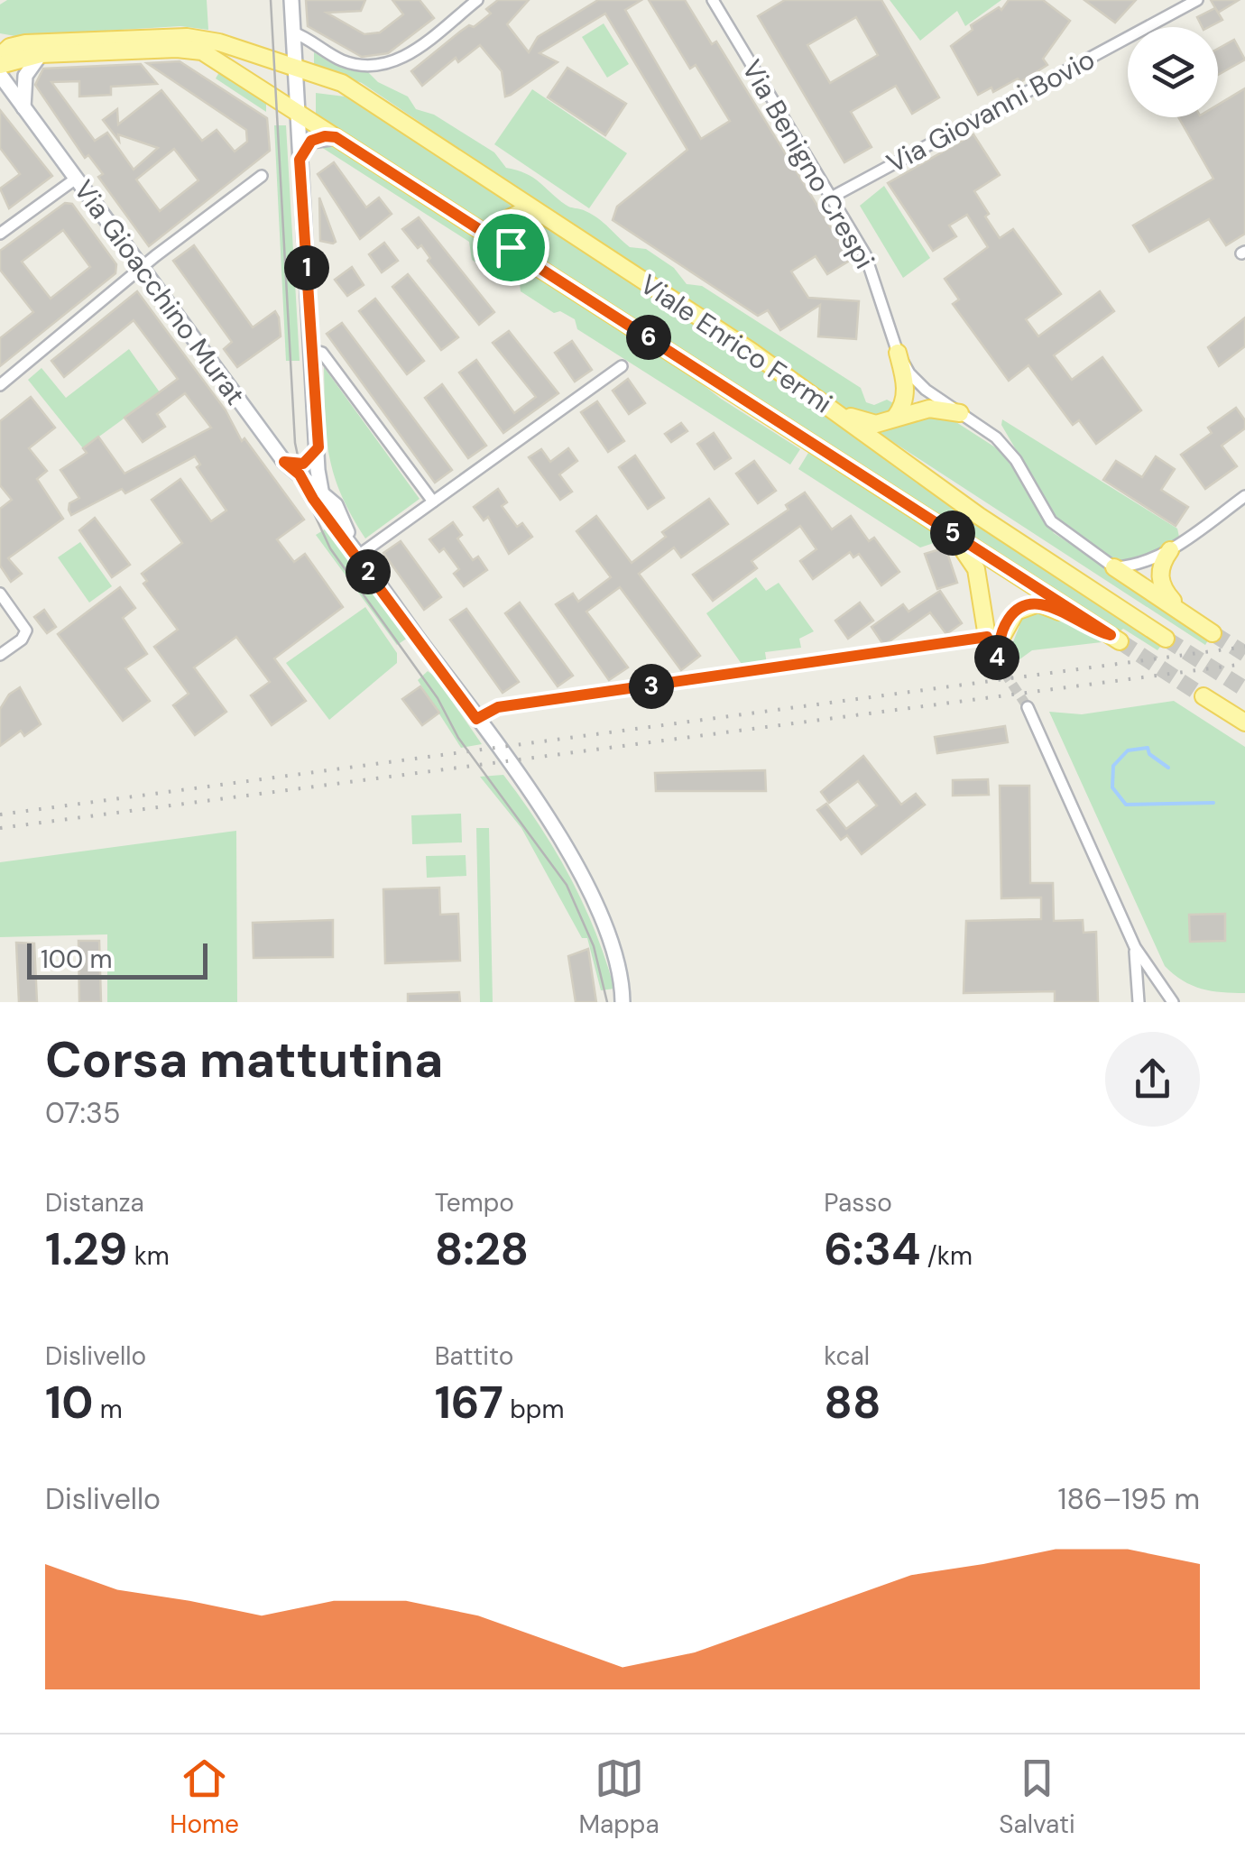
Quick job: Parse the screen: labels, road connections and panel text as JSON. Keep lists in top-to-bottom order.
{
  "streets": {
    "main road": ["Via Gioacchino Murat", "Viale Enrico Fermi"],
    "street": ["Via Giovanni Bovio", "Via Benigno Crespi"]
  },
  "crossings": [
    ["Via Giovanni Bovio", "Via Benigno Crespi"]
  ],
  "scale_bar": "100 m",
  "page": {
    "pins": [
      "1",
      "6",
      "5",
      "2",
      "4",
      "3"
    ],
    "scale": "100 m",
    "heading": ["Corsa mattutina", "07:35"],
    "stats": [
      ["Distanza", "1.29 km"],
      ["Tempo", "8:28"],
      ["Passo", "6:34 /km"],
      ["Dislivello", "10 m"],
      ["Battito", "167 bpm"],
      ["kcal", "88"]
    ],
    "chart": ["Dislivello", "186–195 m"],
    "tabs": ["Home", "Mappa", "Salvati"]
  }
}
